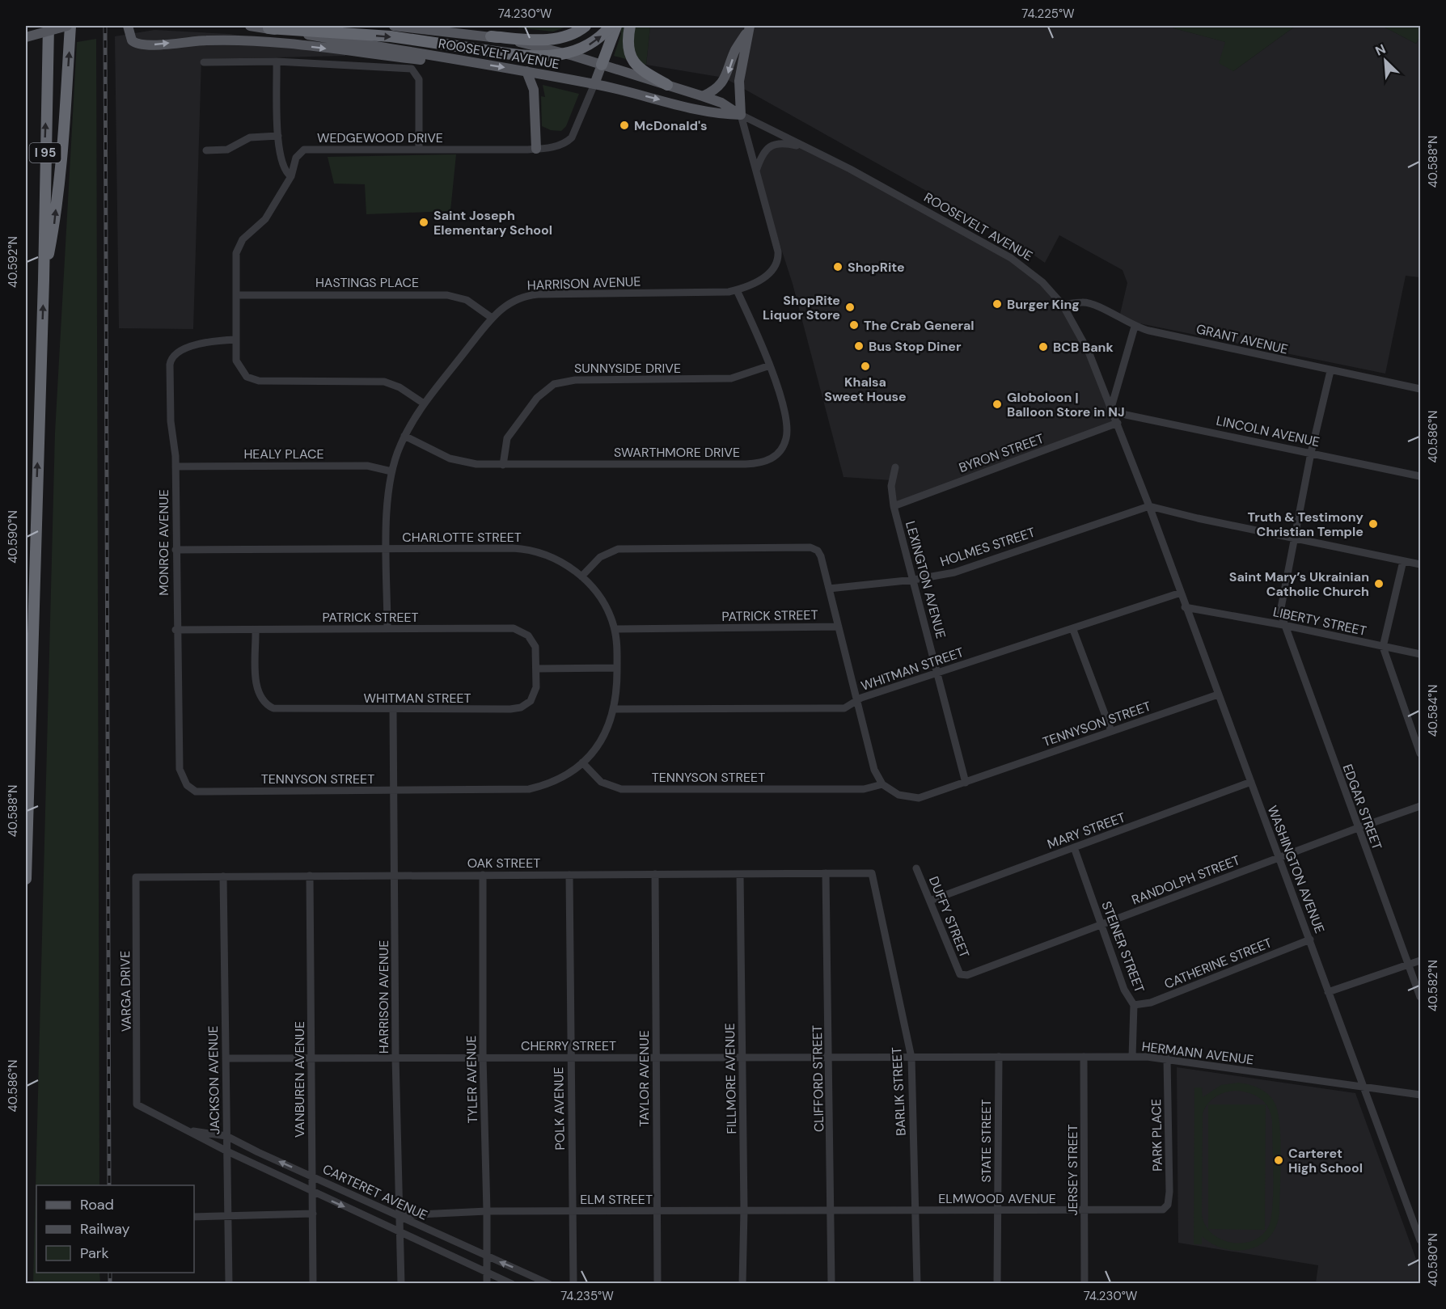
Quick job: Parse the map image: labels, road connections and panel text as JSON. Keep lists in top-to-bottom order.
{
  "streets": {
    "highway": ["I 95"],
    "main road": ["ROOSEVELT AVENUE"],
    "street": [
      "WEDGEWOOD DRIVE",
      "HASTINGS PLACE",
      "HARRISON AVENUE",
      "GRANT AVENUE",
      "SUNNYSIDE DRIVE",
      "LINCOLN AVENUE",
      "SWARTHMORE DRIVE",
      "BYRON STREET",
      "HEALY PLACE",
      "CHARLOTTE STREET",
      "MONROE AVENUE",
      "HOLMES STREET",
      "LEXINGTON AVENUE",
      "PATRICK STREET",
      "LIBERTY STREET",
      "WHITMAN STREET",
      "TENNYSON STREET",
      "EDGAR STREET",
      "MARY STREET",
      "OAK STREET",
      "WASHINGTON AVENUE",
      "RANDOLPH STREET",
      "DUFFY STREET",
      "STEINER STREET",
      "CATHERINE STREET",
      "VARGA DRIVE",
      "CHERRY STREET",
      "HERMANN AVENUE",
      "TAYLOR AVENUE",
      "FILLMORE AVENUE",
      "CLIFFORD STREET",
      "VANBUREN AVENUE",
      "TYLER AVENUE",
      "JACKSON AVENUE",
      "BARLIK STREET",
      "POLK AVENUE",
      "PARK PLACE",
      "STATE STREET",
      "JERSEY STREET",
      "CARTERET AVENUE",
      "ELMWOOD AVENUE",
      "ELM STREET"
    ]
  },
  "crossings": [
    ["ROOSEVELT AVENUE", "WEDGEWOOD DRIVE"],
    ["ROOSEVELT AVENUE", "HARRISON AVENUE"],
    ["ROOSEVELT AVENUE", "GRANT AVENUE"],
    ["ROOSEVELT AVENUE", "LINCOLN AVENUE"],
    ["ROOSEVELT AVENUE", "BYRON STREET"],
    ["ROOSEVELT AVENUE", "HOLMES STREET"],
    ["ROOSEVELT AVENUE", "WASHINGTON AVENUE"],
    ["WEDGEWOOD DRIVE", "HASTINGS PLACE"],
    ["WEDGEWOOD DRIVE", "HARRISON AVENUE"],
    ["WEDGEWOOD DRIVE", "MONROE AVENUE"],
    ["HASTINGS PLACE", "HARRISON AVENUE"],
    ["HARRISON AVENUE", "SWARTHMORE DRIVE"],
    ["HARRISON AVENUE", "HEALY PLACE"],
    ["HARRISON AVENUE", "CHARLOTTE STREET"],
    ["HARRISON AVENUE", "PATRICK STREET"],
    ["HARRISON AVENUE", "WHITMAN STREET"],
    ["HARRISON AVENUE", "TENNYSON STREET"],
    ["HARRISON AVENUE", "OAK STREET"],
    ["HARRISON AVENUE", "CHERRY STREET"],
    ["HARRISON AVENUE", "CARTERET AVENUE"],
    ["HARRISON AVENUE", "ELM STREET"],
    ["GRANT AVENUE", "EDGAR STREET"],
    ["SUNNYSIDE DRIVE", "SWARTHMORE DRIVE"],
    ["LINCOLN AVENUE", "EDGAR STREET"],
    ["BYRON STREET", "LEXINGTON AVENUE"],
    ["HEALY PLACE", "MONROE AVENUE"],
    ["CHARLOTTE STREET", "MONROE AVENUE"],
    ["CHARLOTTE STREET", "PATRICK STREET"],
    ["CHARLOTTE STREET", "WHITMAN STREET"],
    ["CHARLOTTE STREET", "TENNYSON STREET"],
    ["MONROE AVENUE", "PATRICK STREET"],
    ["MONROE AVENUE", "TENNYSON STREET"],
    ["HOLMES STREET", "LEXINGTON AVENUE"],
    ["HOLMES STREET", "WASHINGTON AVENUE"],
    ["LEXINGTON AVENUE", "WHITMAN STREET"],
    ["LEXINGTON AVENUE", "TENNYSON STREET"],
    ["PATRICK STREET", "WHITMAN STREET"],
    ["LIBERTY STREET", "EDGAR STREET"],
    ["LIBERTY STREET", "WASHINGTON AVENUE"],
    ["WHITMAN STREET", "WASHINGTON AVENUE"],
    ["TENNYSON STREET", "WASHINGTON AVENUE"],
    ["EDGAR STREET", "RANDOLPH STREET"],
    ["MARY STREET", "WASHINGTON AVENUE"],
    ["MARY STREET", "DUFFY STREET"],
    ["MARY STREET", "STEINER STREET"],
    ["OAK STREET", "VARGA DRIVE"],
    ["OAK STREET", "TAYLOR AVENUE"],
    ["OAK STREET", "FILLMORE AVENUE"],
    ["OAK STREET", "CLIFFORD STREET"],
    ["OAK STREET", "VANBUREN AVENUE"],
    ["OAK STREET", "TYLER AVENUE"],
    ["OAK STREET", "JACKSON AVENUE"],
    ["OAK STREET", "BARLIK STREET"],
    ["OAK STREET", "POLK AVENUE"],
    ["WASHINGTON AVENUE", "RANDOLPH STREET"],
    ["WASHINGTON AVENUE", "CATHERINE STREET"],
    ["WASHINGTON AVENUE", "HERMANN AVENUE"],
    ["RANDOLPH STREET", "DUFFY STREET"],
    ["RANDOLPH STREET", "STEINER STREET"],
    ["STEINER STREET", "CATHERINE STREET"],
    ["STEINER STREET", "HERMANN AVENUE"],
    ["VARGA DRIVE", "CARTERET AVENUE"],
    ["CHERRY STREET", "HERMANN AVENUE"],
    ["CHERRY STREET", "TAYLOR AVENUE"],
    ["CHERRY STREET", "FILLMORE AVENUE"],
    ["CHERRY STREET", "CLIFFORD STREET"],
    ["CHERRY STREET", "VANBUREN AVENUE"],
    ["CHERRY STREET", "TYLER AVENUE"],
    ["CHERRY STREET", "JACKSON AVENUE"],
    ["CHERRY STREET", "BARLIK STREET"],
    ["CHERRY STREET", "POLK AVENUE"],
    ["HERMANN AVENUE", "BARLIK STREET"],
    ["HERMANN AVENUE", "PARK PLACE"],
    ["HERMANN AVENUE", "STATE STREET"],
    ["HERMANN AVENUE", "JERSEY STREET"],
    ["TAYLOR AVENUE", "ELM STREET"],
    ["FILLMORE AVENUE", "ELM STREET"],
    ["CLIFFORD STREET", "ELMWOOD AVENUE"],
    ["CLIFFORD STREET", "ELM STREET"],
    ["VANBUREN AVENUE", "CARTERET AVENUE"],
    ["TYLER AVENUE", "CARTERET AVENUE"],
    ["TYLER AVENUE", "ELM STREET"],
    ["JACKSON AVENUE", "CARTERET AVENUE"],
    ["BARLIK STREET", "ELMWOOD AVENUE"],
    ["POLK AVENUE", "ELM STREET"],
    ["PARK PLACE", "ELMWOOD AVENUE"],
    ["STATE STREET", "ELMWOOD AVENUE"],
    ["JERSEY STREET", "ELMWOOD AVENUE"],
    ["CARTERET AVENUE", "ELM STREET"],
    ["ELMWOOD AVENUE", "ELM STREET"]
  ],
  "places": [
    "McDonald's",
    "Saint Joseph Elementary School",
    "ShopRite",
    "Burger King",
    "ShopRite Liquor Store",
    "The Crab General",
    "Bus Stop Diner",
    "BCB Bank",
    "Khalsa Sweet House",
    "Globoloon | Balloon Store in NJ",
    "Truth & Testimony Christian Temple",
    "Saint Mary’s Ukrainian Catholic Church",
    "Carteret High School"
  ],
  "legend": ["Road", "Railway", "Park"],
  "north": "top left",
  "coordinates": [
    "74.230°W",
    "74.225°W",
    "40.588°N",
    "40.592°N",
    "40.586°N",
    "40.590°N",
    "40.584°N",
    "40.582°N",
    "40.580°N",
    "74.235°W"
  ]
}
